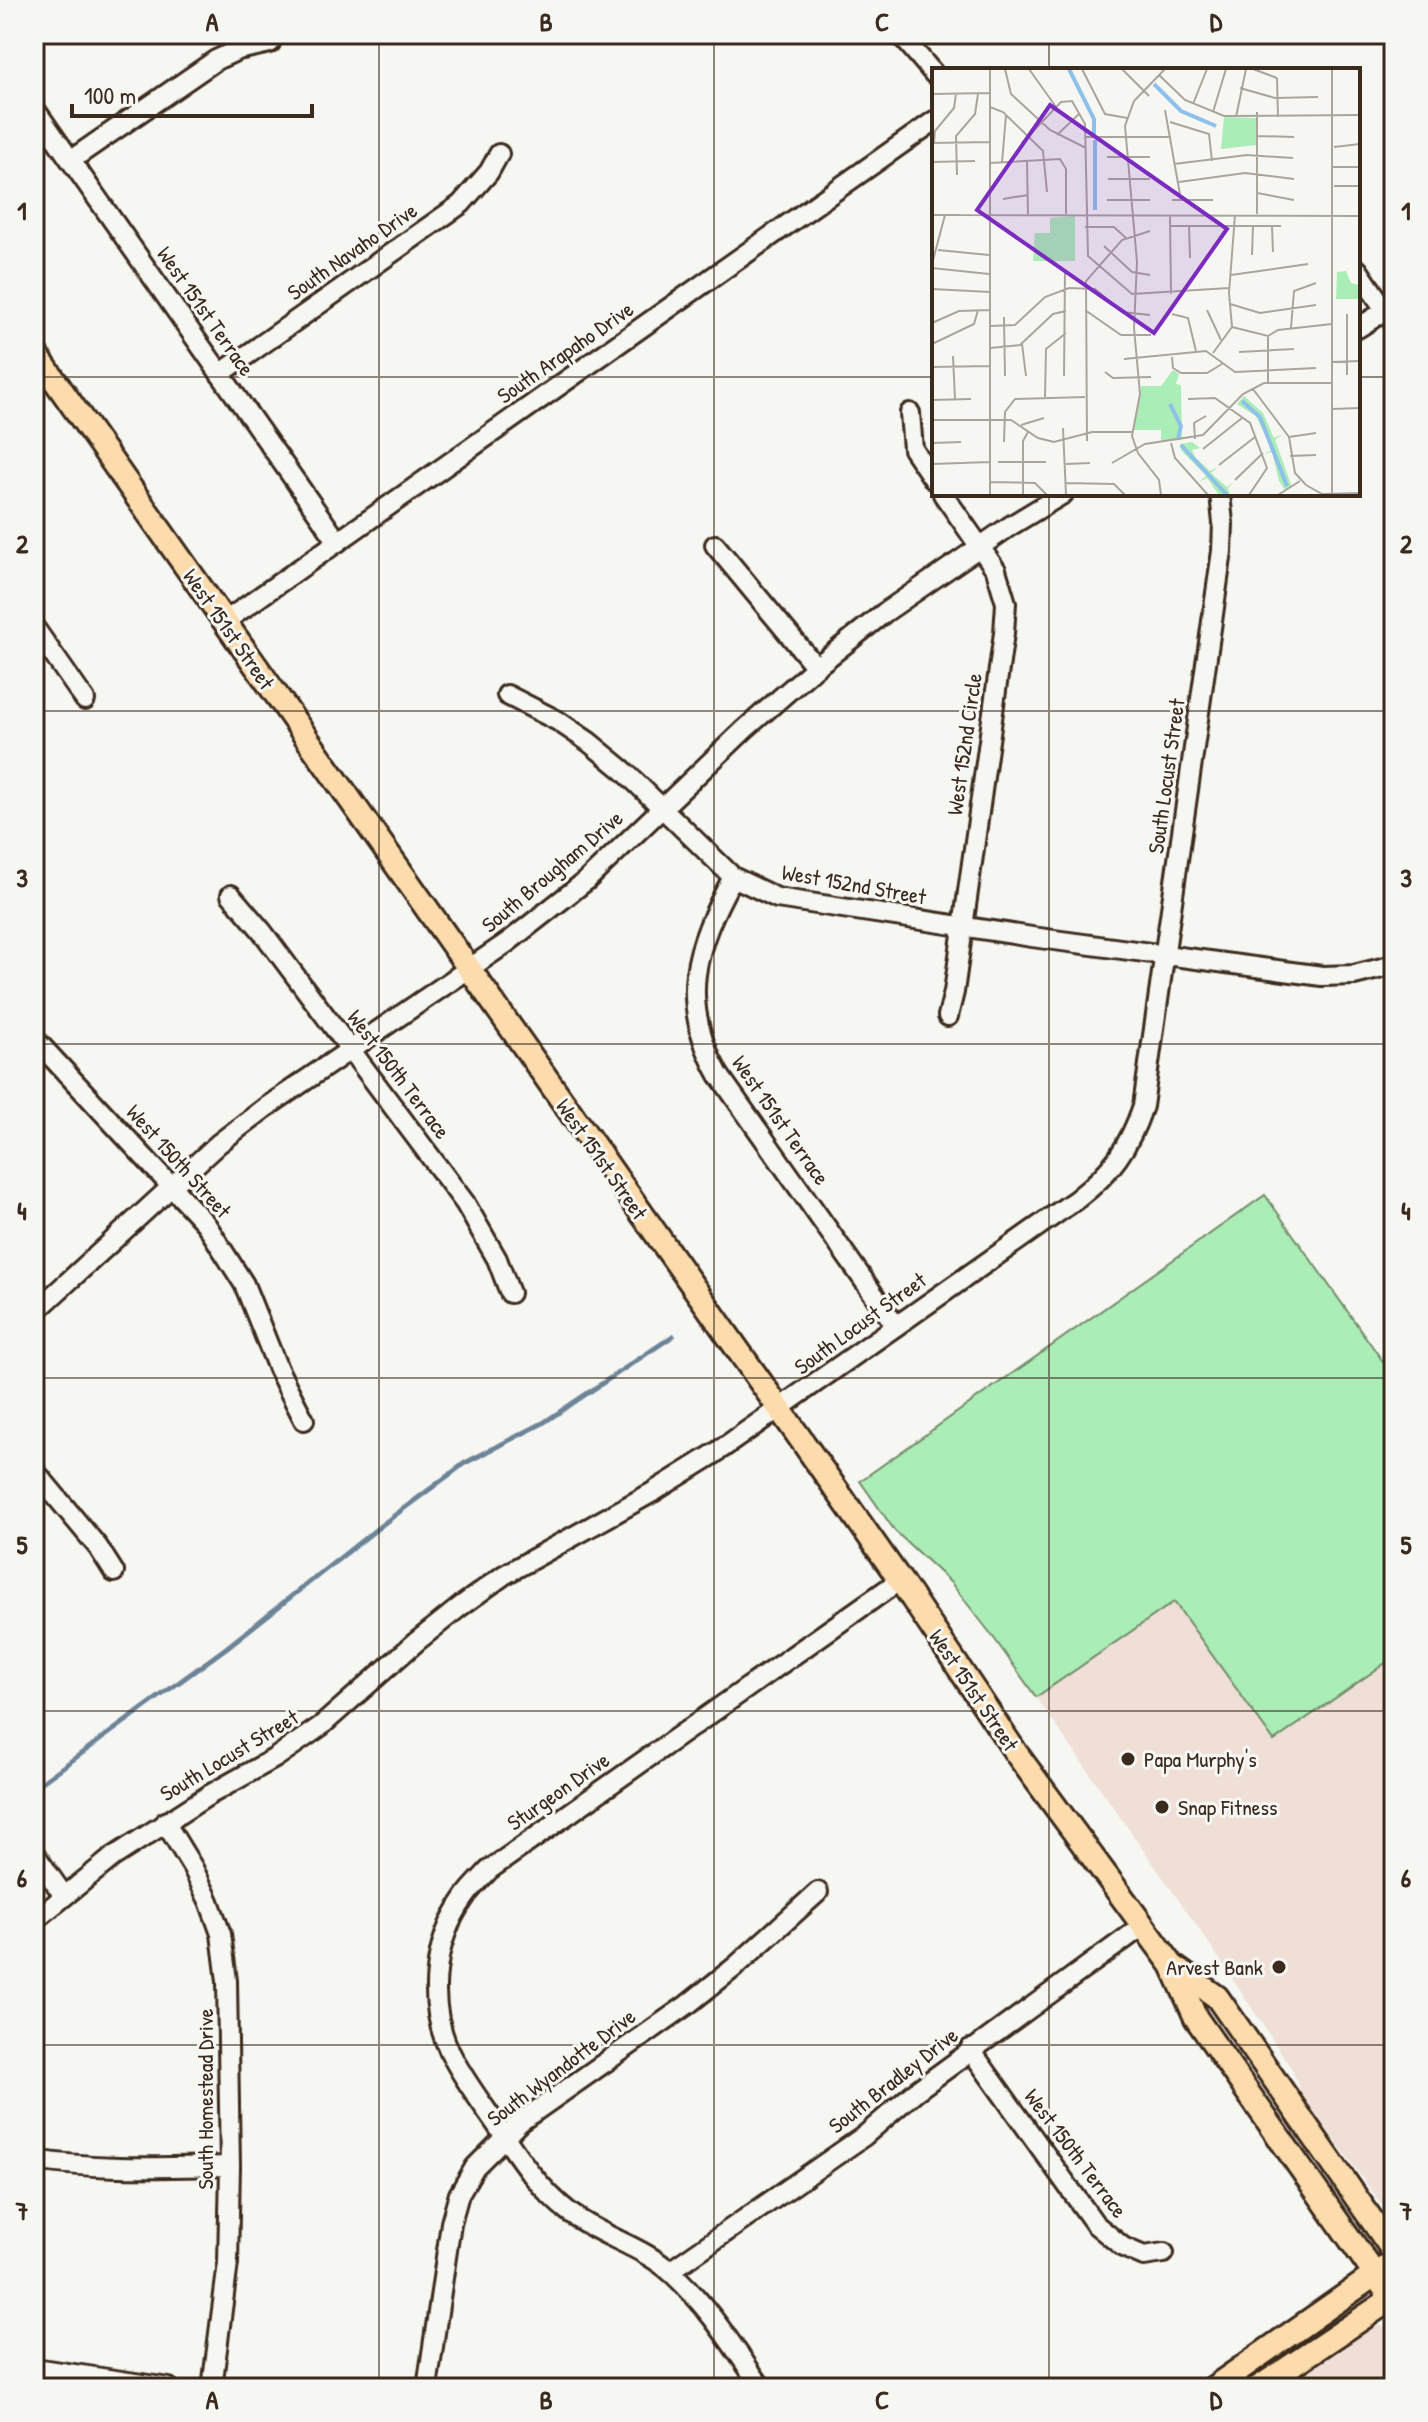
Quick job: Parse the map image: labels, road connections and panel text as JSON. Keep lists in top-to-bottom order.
{
  "streets": {
    "main road": ["West 151st Street"],
    "street": [
      "South Navaho Drive",
      "West 151st Terrace",
      "South Arapaho Drive",
      "West 152nd Circle",
      "South Locust Street",
      "South Brougham Drive",
      "West 152nd Street",
      "West 150th Terrace",
      "West 150th Street",
      "Sturgeon Drive",
      "South Wyandotte Drive",
      "South Bradley Drive",
      "South Homestead Drive"
    ]
  },
  "crossings": [
    ["South Navaho Drive", "West 151st Terrace"],
    ["West 151st Terrace", "South Arapaho Drive"],
    ["West 151st Terrace", "South Locust Street"],
    ["West 151st Terrace", "West 152nd Street"],
    ["South Arapaho Drive", "West 151st Street"],
    ["West 151st Street", "South Locust Street"],
    ["West 151st Street", "South Brougham Drive"],
    ["West 151st Street", "Sturgeon Drive"],
    ["West 151st Street", "South Bradley Drive"],
    ["West 152nd Circle", "South Brougham Drive"],
    ["West 152nd Circle", "West 152nd Street"],
    ["South Locust Street", "West 152nd Street"],
    ["South Locust Street", "South Homestead Drive"],
    ["South Brougham Drive", "West 152nd Street"],
    ["South Brougham Drive", "West 150th Terrace"],
    ["South Brougham Drive", "West 150th Street"],
    ["West 150th Terrace", "South Bradley Drive"],
    ["Sturgeon Drive", "South Wyandotte Drive"],
    ["Sturgeon Drive", "South Bradley Drive"]
  ],
  "places": ["Papa Murphy's", "Snap Fitness", "Arvest Bank"],
  "scale_bar": "100 m",
  "grid": {
    "columns": [
      "A",
      "B",
      "C",
      "D"
    ],
    "rows": [
      "1",
      "2",
      "3",
      "4",
      "5",
      "6",
      "7"
    ]
  }
}
